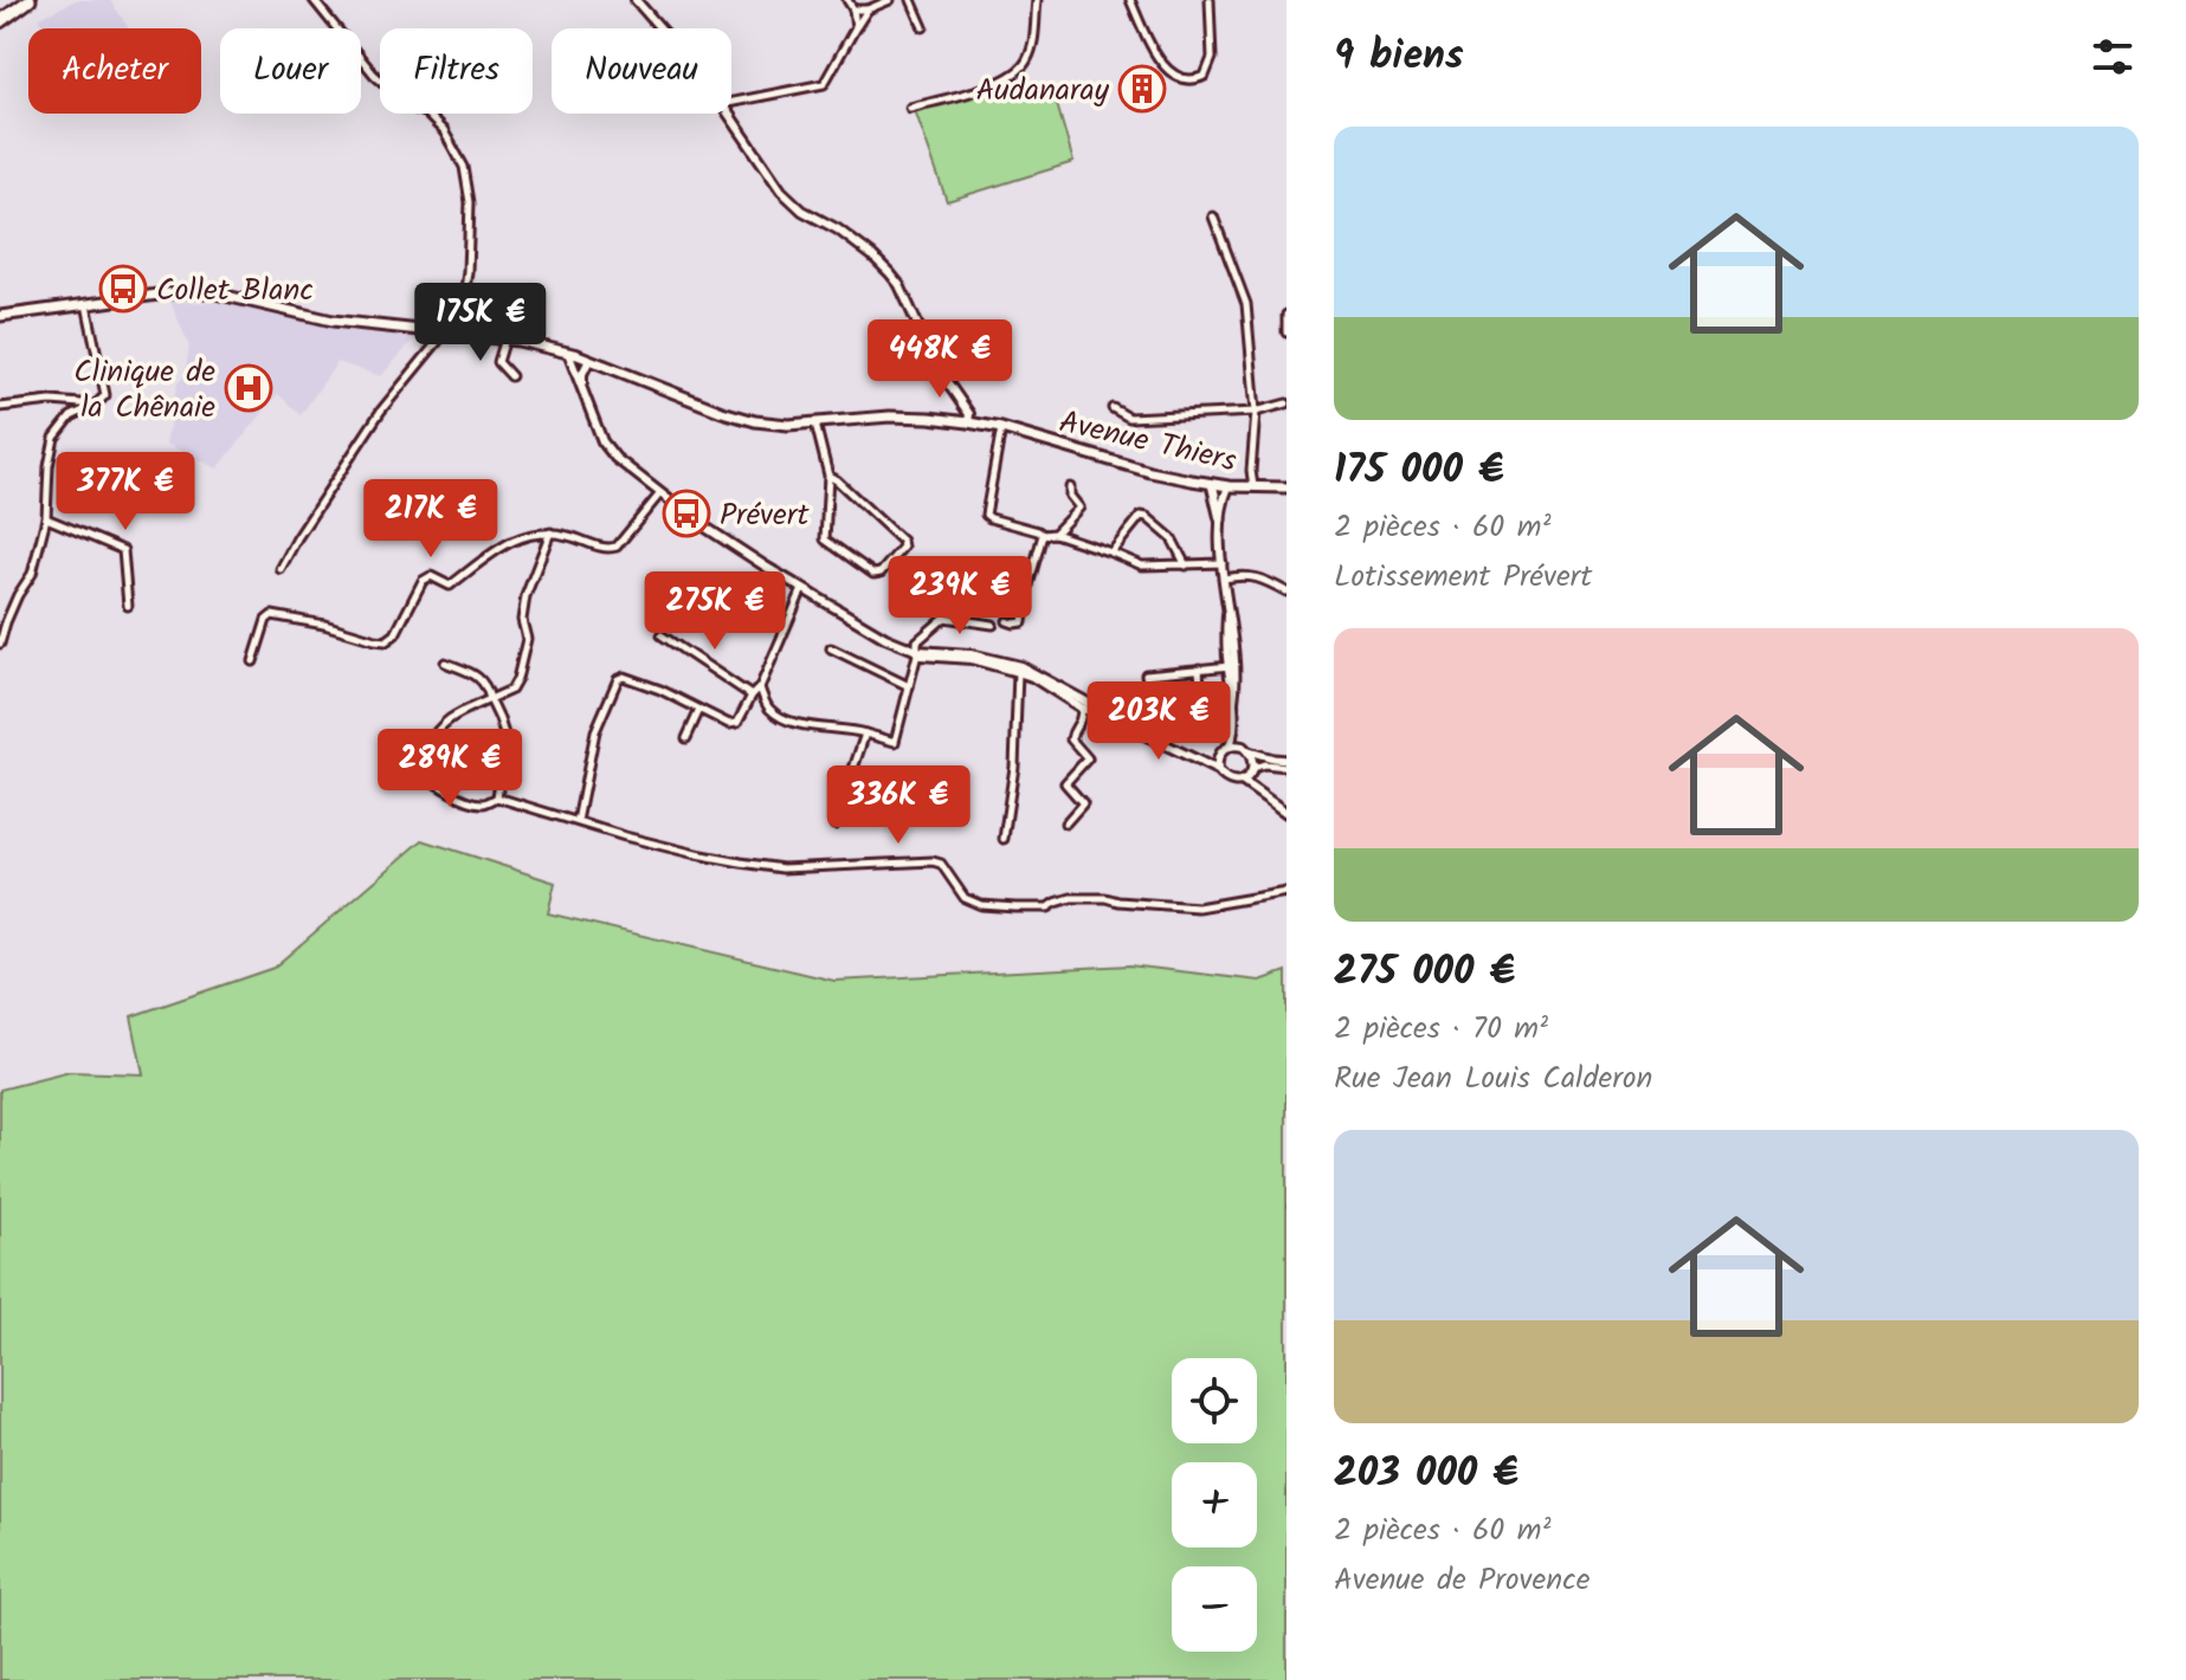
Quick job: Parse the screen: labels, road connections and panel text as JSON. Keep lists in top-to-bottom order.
{
  "streets": {
    "main road": ["Avenue Thiers"]
  },
  "places": {
    "building": ["Audanaray"],
    "bus stop": ["Collet Blanc", "Prévert"],
    "hospital": ["Clinique de la Chênaie"]
  },
  "page": {
    "heading": "9 biens",
    "chip": [
      "Acheter",
      "Louer",
      "Filtres",
      "Nouveau"
    ],
    "list": [
      {
        "name": "175 000 €",
        "note": "2 pièces · 60 m² · Lotissement Prévert"
      },
      {
        "name": "275 000 €",
        "note": "2 pièces · 70 m² · Rue Jean Louis Calderon"
      },
      {
        "name": "203 000 €",
        "note": "2 pièces · 60 m² · Avenue de Provence"
      }
    ],
    "price": [
      "175K €",
      "448K €",
      "377K €",
      "217K €",
      "239K €",
      "275K €",
      "203K €",
      "289K €",
      "336K €"
    ],
    "map_buttons": ["+", "−"]
  }
}
